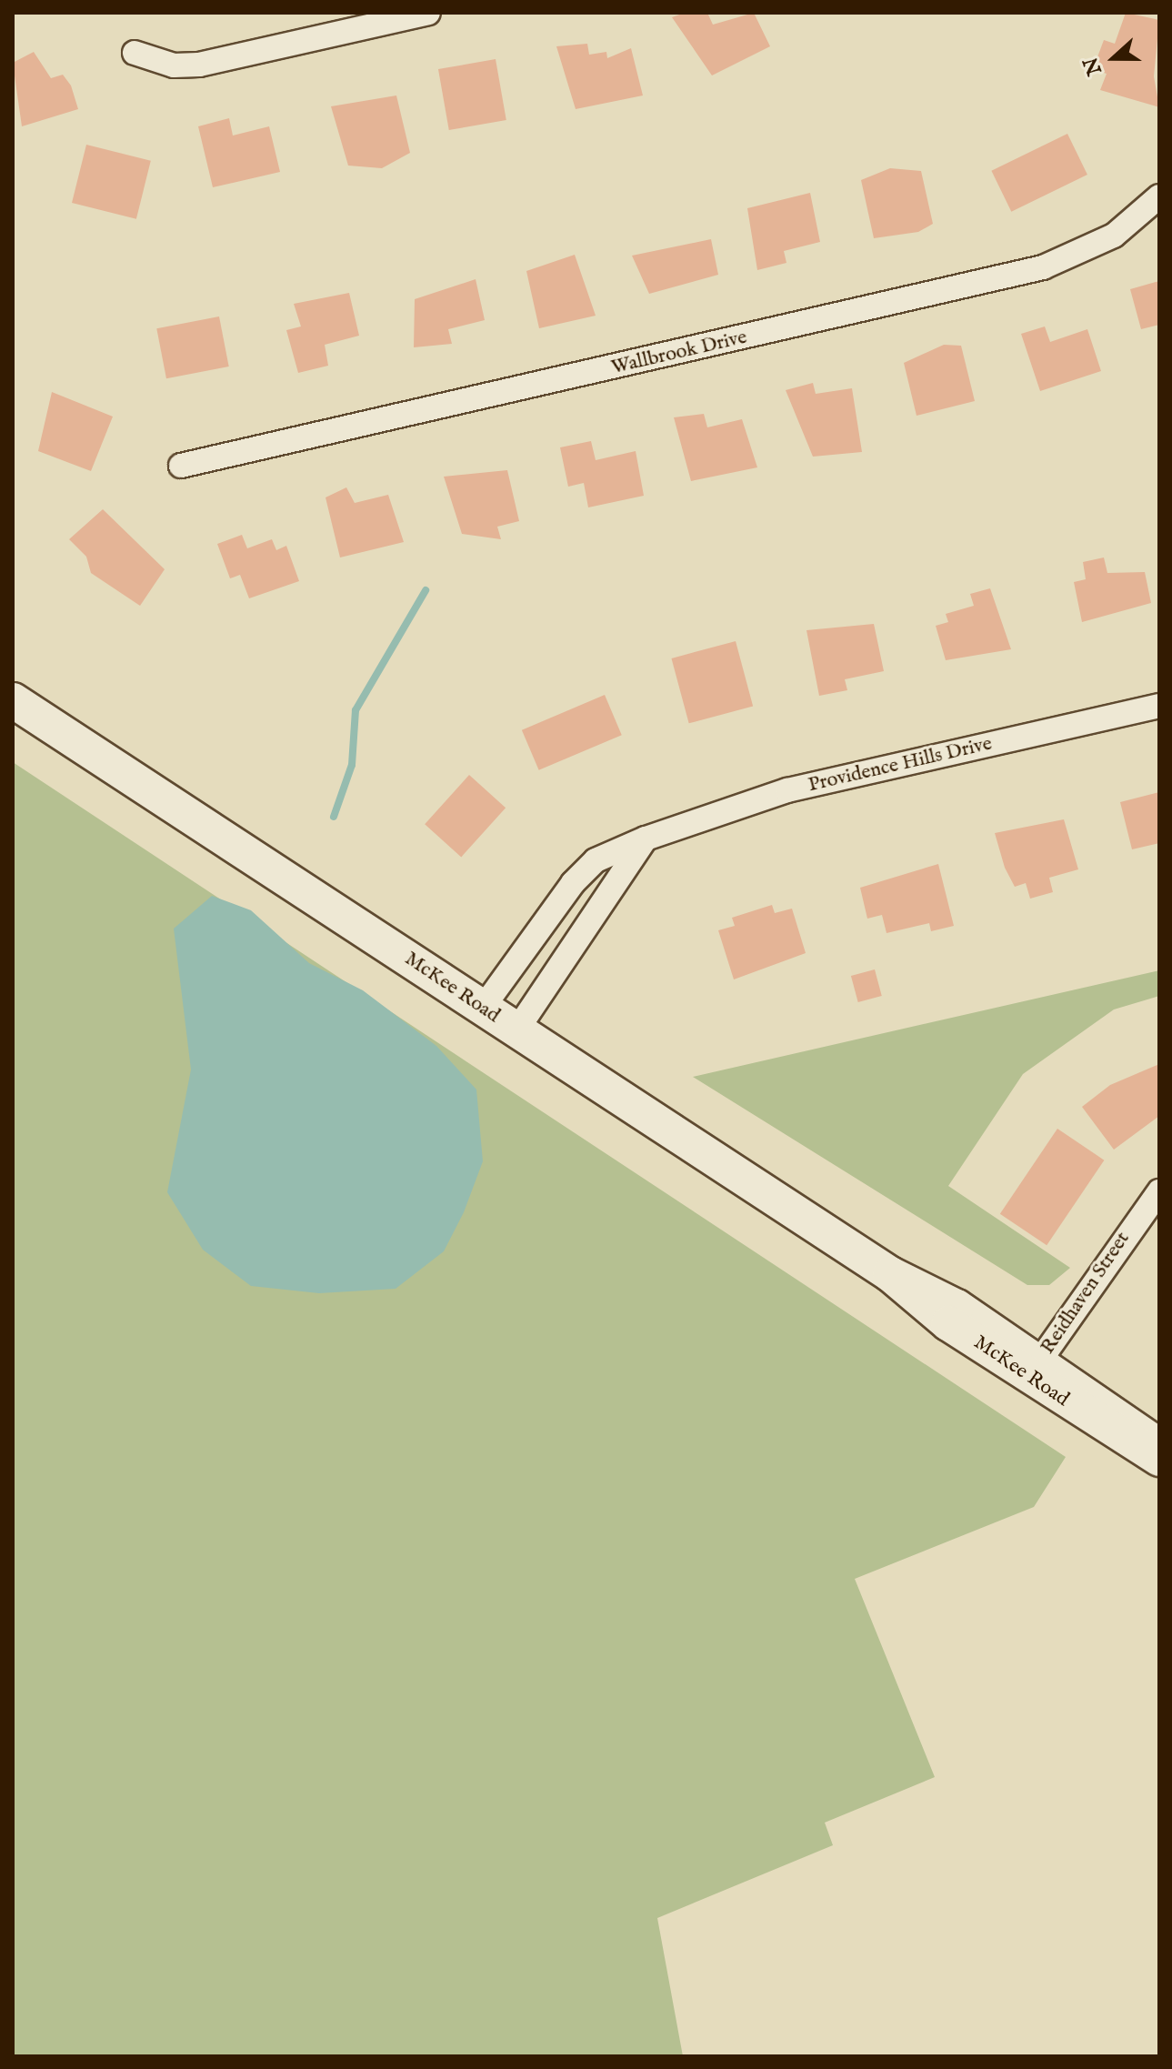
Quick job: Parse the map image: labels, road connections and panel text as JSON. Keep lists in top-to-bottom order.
{
  "streets": {
    "street": [
      "Wallbrook Drive",
      "Providence Hills Drive",
      "McKee Road",
      "Reidhaven Street"
    ]
  },
  "crossings": [
    ["Providence Hills Drive", "McKee Road"],
    ["McKee Road", "Reidhaven Street"]
  ],
  "north": "left"
}
